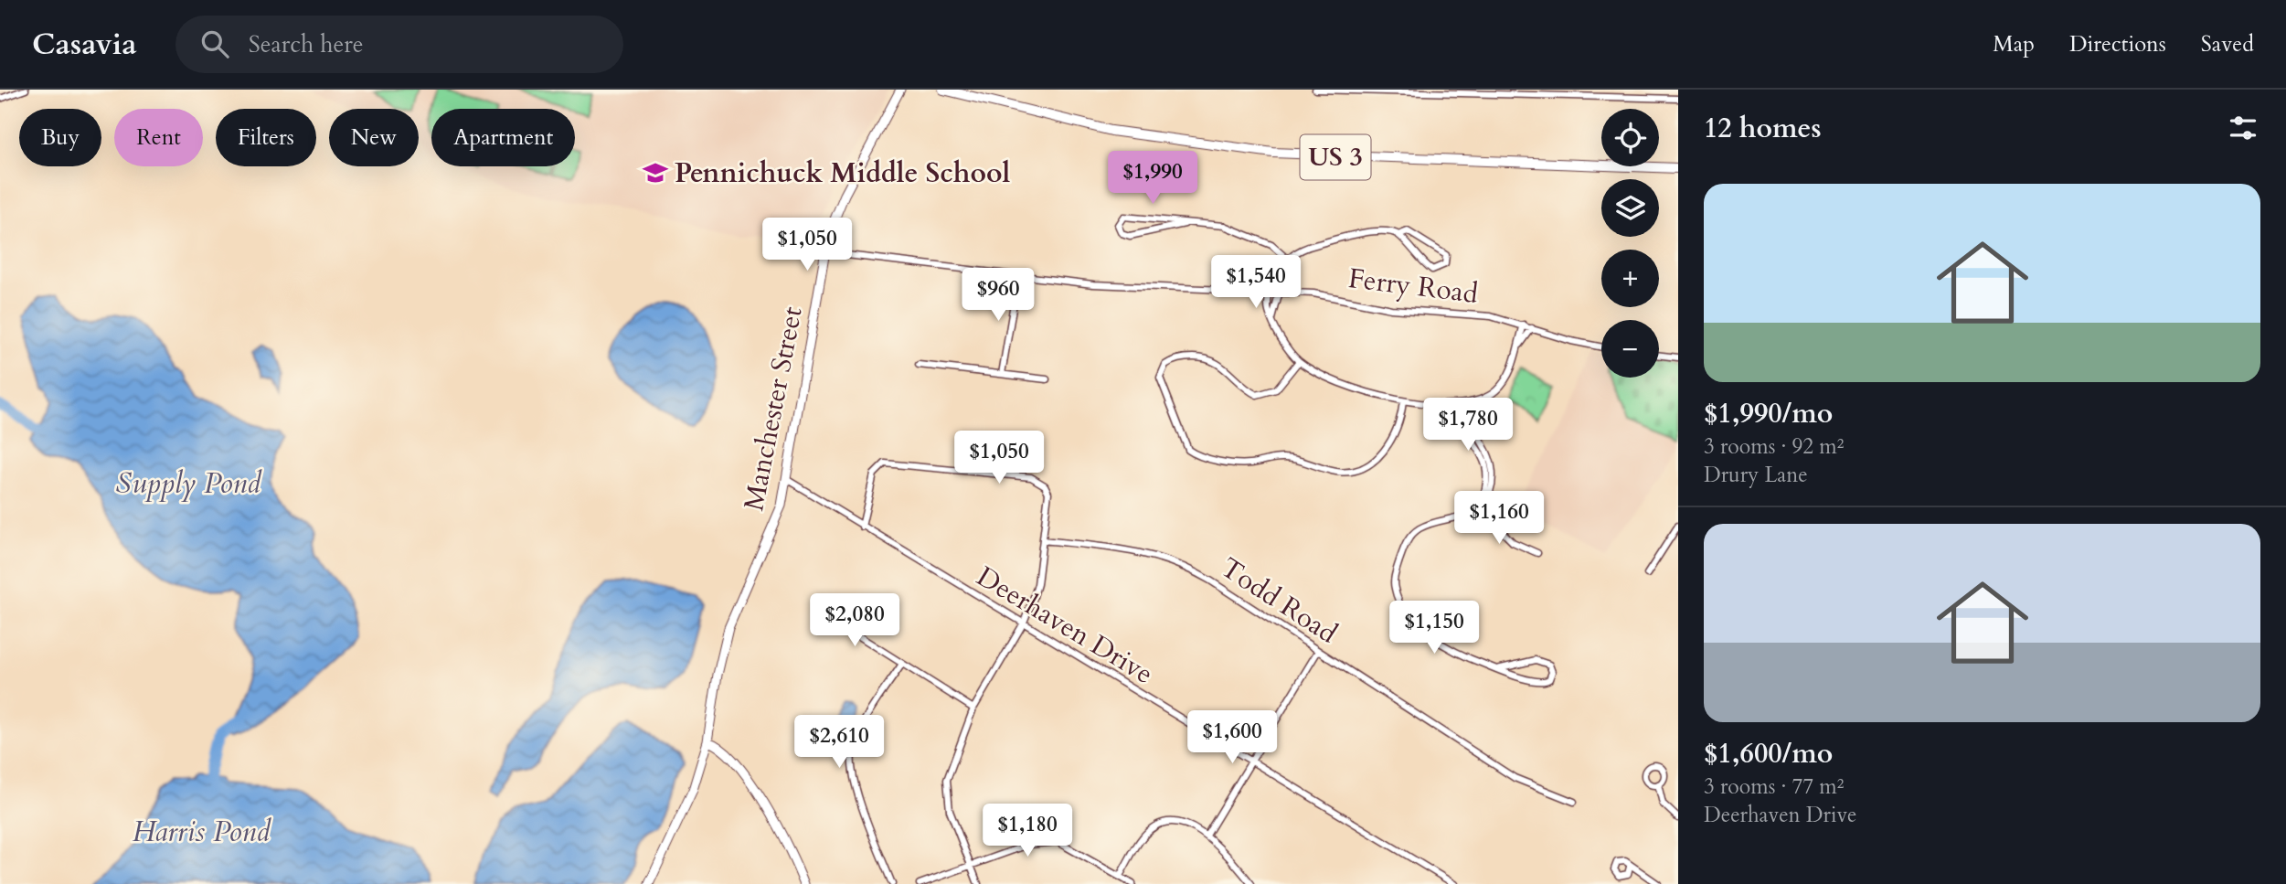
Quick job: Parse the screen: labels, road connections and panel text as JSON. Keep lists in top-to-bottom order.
{
  "streets": {
    "main road": ["US 3"],
    "street": [
      "Ferry Road",
      "Manchester Street",
      "Todd Road",
      "Deerhaven Drive"
    ]
  },
  "crossings": [
    ["Ferry Road", "Manchester Street"],
    ["Manchester Street", "Deerhaven Drive"]
  ],
  "water": ["Supply Pond", "Harris Pond"],
  "places": {
    "school or university": ["Pennichuck Middle School"]
  },
  "page": {
    "header": "Casavia",
    "search": "Search here",
    "nav": ["Map", "Directions", "Saved"],
    "heading": "12 homes",
    "map_buttons": ["+", "−"],
    "chip": [
      "Buy",
      "Rent",
      "Filters",
      "New",
      "Apartment"
    ],
    "price": [
      "$1,990",
      "$1,050",
      "$1,540",
      "$960",
      "$1,780",
      "$1,050",
      "$1,160",
      "$2,080",
      "$1,150",
      "$1,600",
      "$2,610",
      "$1,180"
    ],
    "list": [
      {
        "name": "$1,990/mo",
        "note": "3 rooms · 92 m² · Drury Lane"
      },
      {
        "name": "$1,600/mo",
        "note": "3 rooms · 77 m² · Deerhaven Drive"
      }
    ]
  }
}
